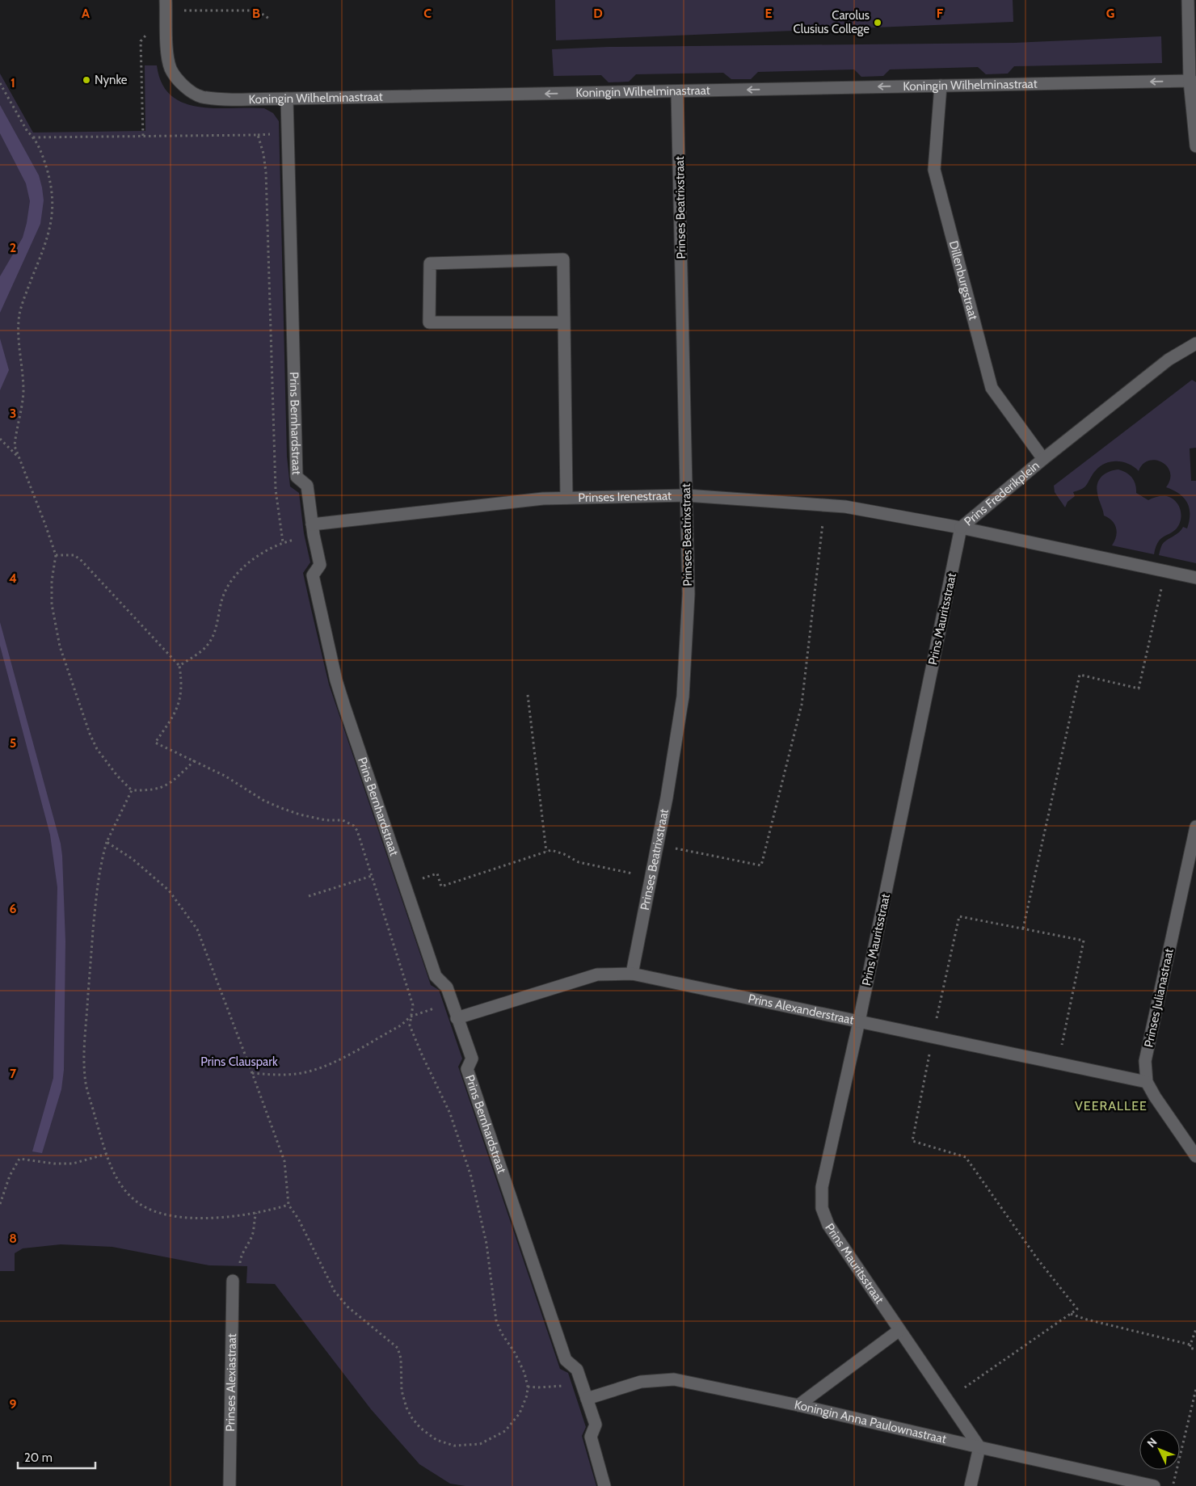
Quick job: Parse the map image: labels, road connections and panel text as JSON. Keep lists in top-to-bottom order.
{
  "streets": {
    "street": [
      "Koningin Wilhelminastraat",
      "Prinses Beatrixstraat",
      "Dillenburgstraat",
      "Prins Bernhardstraat",
      "Prins Frederikplein",
      "Prinses Irenestraat",
      "Prins Mauritsstraat",
      "Prinses Julianastraat",
      "Prins Alexanderstraat",
      "Prinses Alexiastraat",
      "Koningin Anna Paulownastraat"
    ]
  },
  "crossings": [
    ["Koningin Wilhelminastraat", "Prinses Beatrixstraat"],
    ["Koningin Wilhelminastraat", "Dillenburgstraat"],
    ["Koningin Wilhelminastraat", "Prins Bernhardstraat"],
    ["Prinses Beatrixstraat", "Prinses Irenestraat"],
    ["Prinses Beatrixstraat", "Prins Alexanderstraat"],
    ["Dillenburgstraat", "Prins Frederikplein"],
    ["Prins Bernhardstraat", "Prinses Irenestraat"],
    ["Prins Bernhardstraat", "Prins Alexanderstraat"],
    ["Prins Bernhardstraat", "Koningin Anna Paulownastraat"],
    ["Prins Frederikplein", "Prinses Irenestraat"],
    ["Prins Frederikplein", "Prins Mauritsstraat"],
    ["Prinses Irenestraat", "Prins Mauritsstraat"],
    ["Prins Mauritsstraat", "Prins Alexanderstraat"],
    ["Prins Mauritsstraat", "Koningin Anna Paulownastraat"],
    ["Prinses Julianastraat", "Prins Alexanderstraat"]
  ],
  "one_way": ["Koningin Wilhelminastraat"],
  "districts": ["VEERALLEE"],
  "parks": ["Prins Clauspark"],
  "places": ["Carolus Clusius College", "Nynke"],
  "scale_bar": "20 m",
  "north": "top left",
  "grid": {
    "columns": [
      "A",
      "B",
      "C",
      "D",
      "E",
      "F",
      "G"
    ],
    "rows": [
      "1",
      "2",
      "3",
      "4",
      "5",
      "6",
      "7",
      "8",
      "9"
    ]
  }
}
